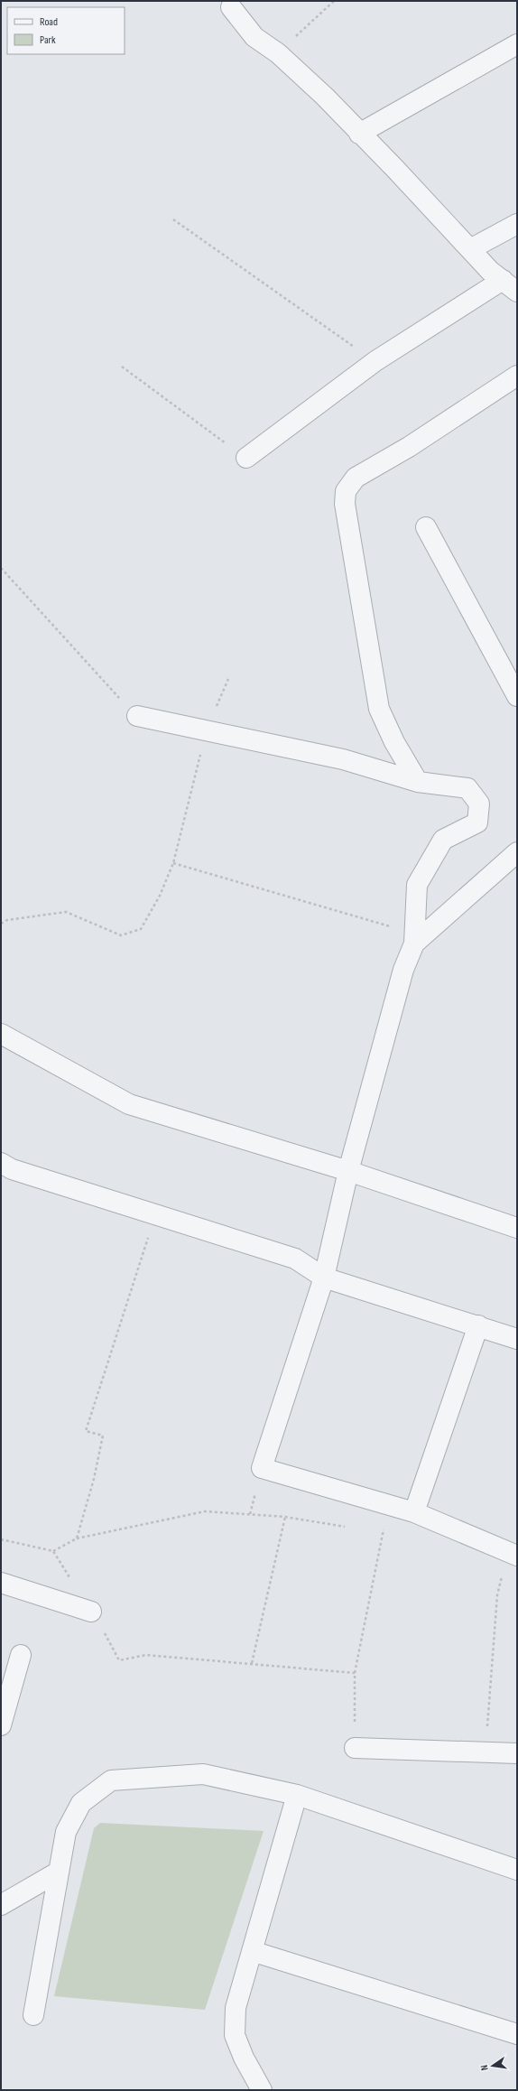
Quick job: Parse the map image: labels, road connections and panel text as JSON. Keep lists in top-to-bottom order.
{
  "legend": ["Road", "Park"],
  "north": "left"
}
